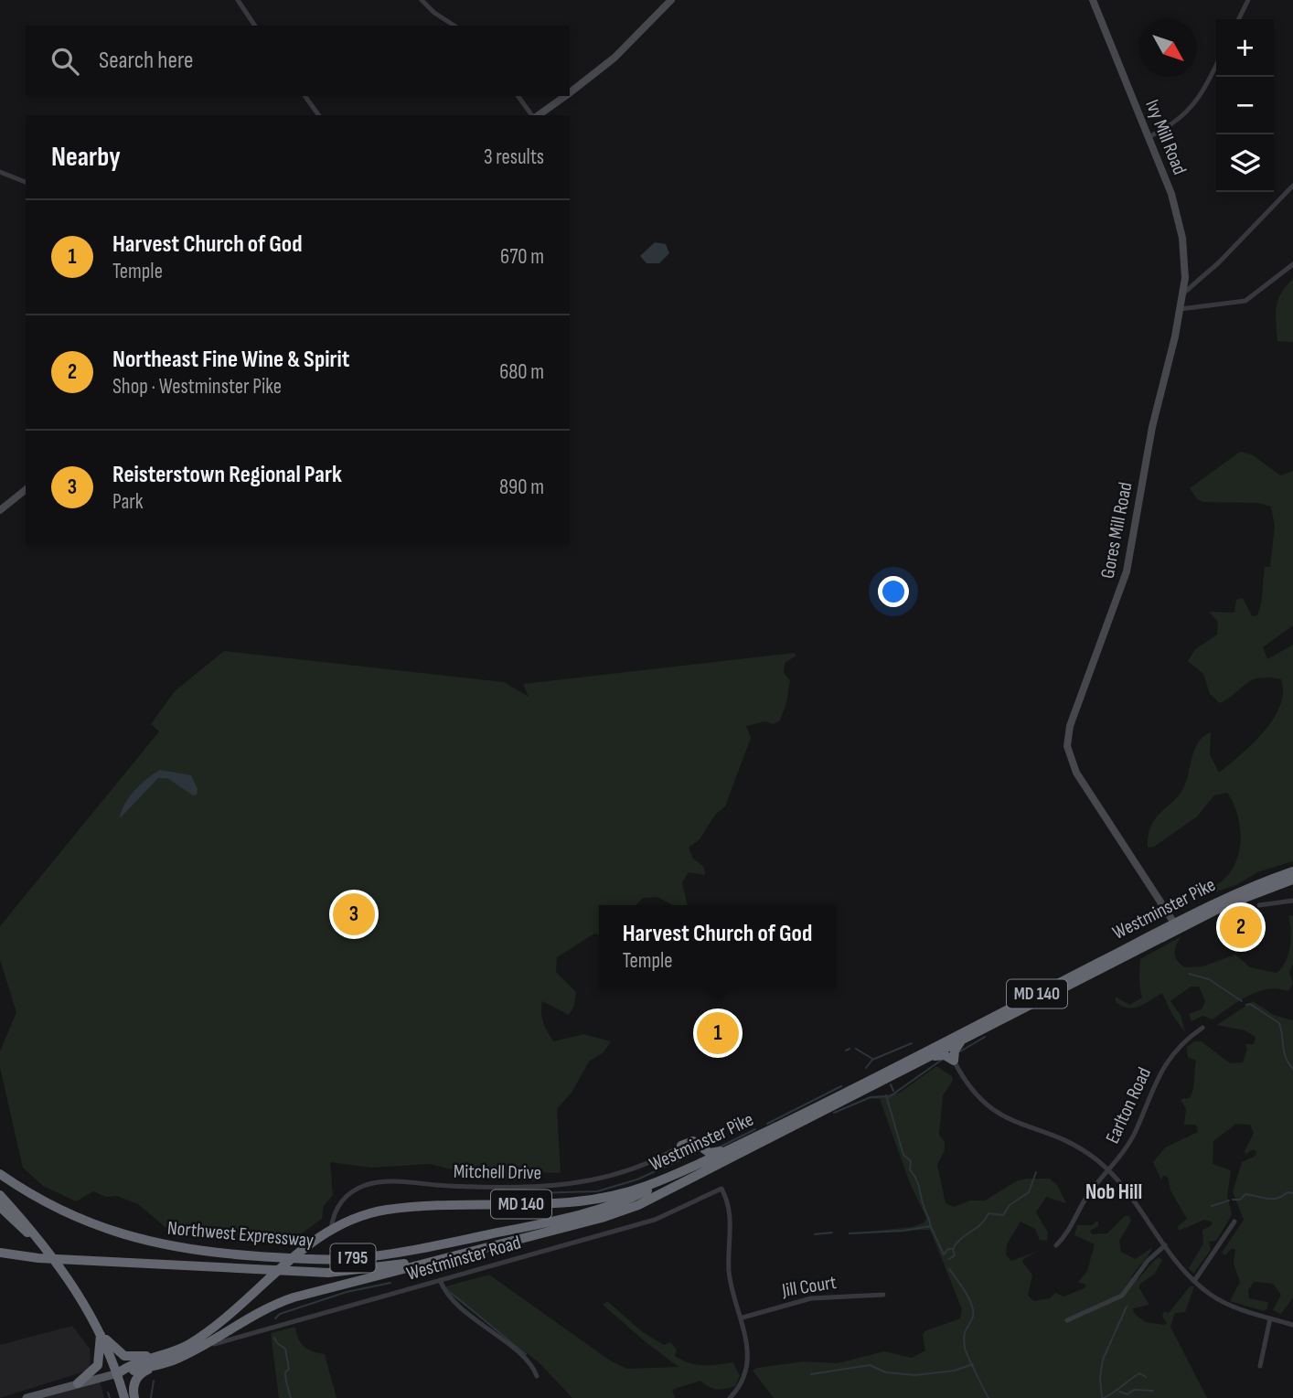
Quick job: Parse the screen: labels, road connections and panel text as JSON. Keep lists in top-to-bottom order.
{
  "streets": {
    "highway": [
      "Westminster Pike",
      "MD 140",
      "Northwest Expressway",
      "I 795"
    ],
    "street": [
      "Ivy Mill Road",
      "Gores Mill Road",
      "Earlton Road",
      "Mitchell Drive",
      "Westminster Road",
      "Jill Court"
    ]
  },
  "crossings": [
    ["Ivy Mill Road", "Gores Mill Road"],
    ["Gores Mill Road", "Westminster Pike"],
    ["Westminster Pike", "Mitchell Drive"],
    ["Westminster Pike", "Northwest Expressway"],
    ["Westminster Pike", "Westminster Road"],
    ["Westminster Road", "Jill Court"]
  ],
  "districts": ["Nob Hill"],
  "north": "bottom right",
  "page": {
    "map_buttons": ["+", "−"],
    "search": "Search here",
    "heading": ["Nearby", "3 results"],
    "list": [
      {
        "mark": "1",
        "name": "Harvest Church of God",
        "note": "Temple",
        "value": "670 m"
      },
      {
        "mark": "2",
        "name": "Northeast Fine Wine & Spirit",
        "note": "Shop · Westminster Pike",
        "value": "680 m"
      },
      {
        "mark": "3",
        "name": "Reisterstown Regional Park",
        "note": "Park",
        "value": "890 m"
      }
    ],
    "pins": ["3", "2", "1"],
    "popup": ["Harvest Church of God", "Temple"]
  }
}
